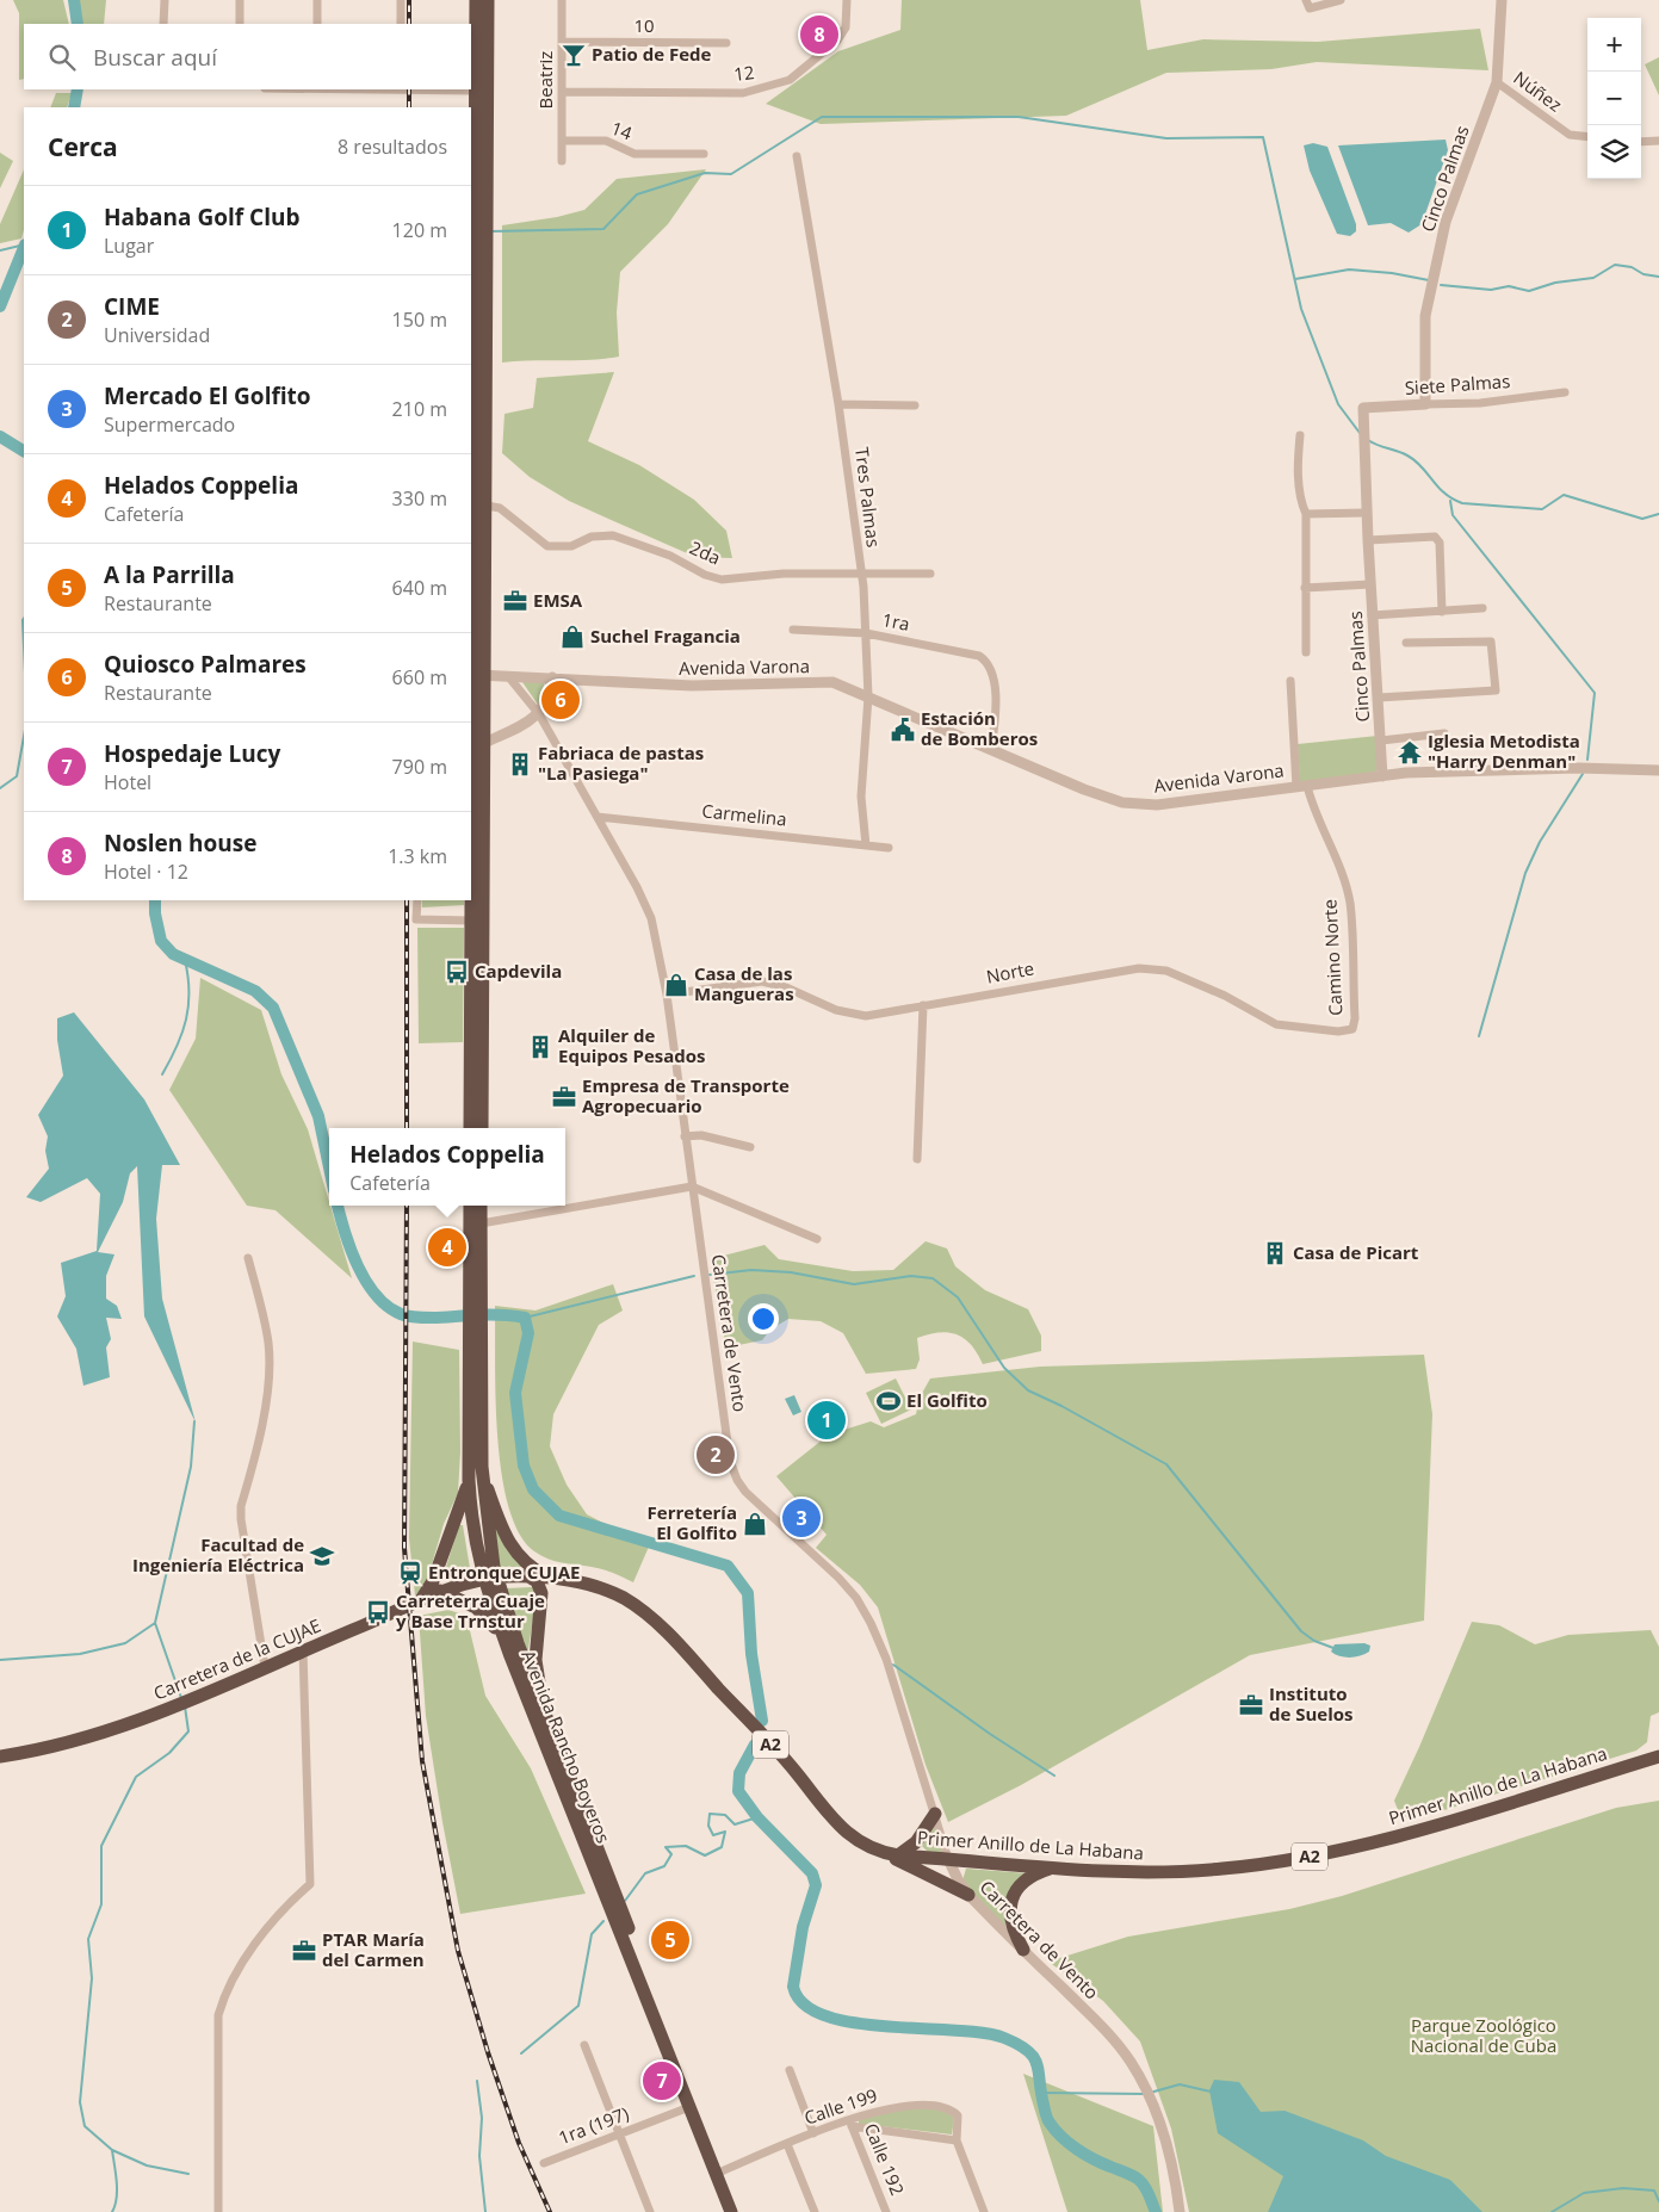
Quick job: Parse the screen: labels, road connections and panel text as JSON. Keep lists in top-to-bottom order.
{
  "streets": {
    "highway": [
      "Carretera de la CUJAE",
      "A2",
      "Avenida Rancho Boyeros",
      "Primer Anillo de La Habana"
    ],
    "street": [
      "10",
      "12",
      "Beatriz",
      "Núñez",
      "14",
      "Cinco Palmas",
      "Siete Palmas",
      "Tres Palmas",
      "2da",
      "1ra",
      "Avenida Varona",
      "Carmelina",
      "Camino Norte",
      "Norte",
      "Carretera de Vento",
      "Calle 199",
      "1ra (197)",
      "Calle 192"
    ]
  },
  "crossings": [
    ["10", "Beatriz"],
    ["12", "Beatriz"],
    ["Beatriz", "14"],
    ["Núñez", "Cinco Palmas"],
    ["Cinco Palmas", "Siete Palmas"],
    ["Cinco Palmas", "Avenida Varona"],
    ["Tres Palmas", "2da"],
    ["Tres Palmas", "1ra"],
    ["Tres Palmas", "Avenida Varona"],
    ["Tres Palmas", "Carmelina"],
    ["1ra", "Avenida Varona"],
    ["Avenida Varona", "Camino Norte"],
    ["Avenida Varona", "Carretera de Vento"],
    ["Carmelina", "Carretera de Vento"],
    ["Camino Norte", "Norte"],
    ["Norte", "Carretera de Vento"],
    ["Carretera de Vento", "Primer Anillo de La Habana"],
    ["Carretera de la CUJAE", "Avenida Rancho Boyeros"],
    ["Carretera de la CUJAE", "Primer Anillo de La Habana"],
    ["Avenida Rancho Boyeros", "Primer Anillo de La Habana"],
    ["Avenida Rancho Boyeros", "Calle 199"],
    ["Avenida Rancho Boyeros", "1ra (197)"],
    ["Calle 199", "Calle 192"]
  ],
  "parks": ["Parque Zoológico Nacional de Cuba"],
  "places": {
    "bar": ["Patio de Fede"],
    "office": [
      "EMSA",
      "Empresa de Transporte Agropecuario",
      "Instituto de Suelos",
      "PTAR María del Carmen"
    ],
    "shop": ["Suchel Fragancia", "Casa de las Mangueras", "Ferretería El Golfito"],
    "public building": ["Estación de Bomberos"],
    "temple": ["Iglesia Metodista \"Harry Denman\""],
    "building": ["Fabriaca de pastas \"La Pasiega\"", "Alquiler de Equipos Pesados", "Casa de Picart"],
    "bus stop": ["Capdevila", "Carreterra Cuaje y Base Trnstur"],
    "sports": ["El Golfito"],
    "school or university": ["Facultad de Ingeniería Eléctrica"],
    "station": ["Entronque CUJAE"]
  },
  "page": {
    "pins": [
      "8",
      "6",
      "4",
      "1",
      "2",
      "3",
      "5",
      "7"
    ],
    "map_buttons": ["+", "−"],
    "search": "Buscar aquí",
    "heading": ["Cerca", "8 resultados"],
    "list": [
      {
        "mark": "1",
        "name": "Habana Golf Club",
        "note": "Lugar",
        "value": "120 m"
      },
      {
        "mark": "2",
        "name": "CIME",
        "note": "Universidad",
        "value": "150 m"
      },
      {
        "mark": "3",
        "name": "Mercado El Golfito",
        "note": "Supermercado",
        "value": "210 m"
      },
      {
        "mark": "4",
        "name": "Helados Coppelia",
        "note": "Cafetería",
        "value": "330 m"
      },
      {
        "mark": "5",
        "name": "A la Parrilla",
        "note": "Restaurante",
        "value": "640 m"
      },
      {
        "mark": "6",
        "name": "Quiosco Palmares",
        "note": "Restaurante",
        "value": "660 m"
      },
      {
        "mark": "7",
        "name": "Hospedaje Lucy",
        "note": "Hotel",
        "value": "790 m"
      },
      {
        "mark": "8",
        "name": "Noslen house",
        "note": "Hotel · 12",
        "value": "1.3 km"
      }
    ],
    "popup": ["Helados Coppelia", "Cafetería"]
  }
}
